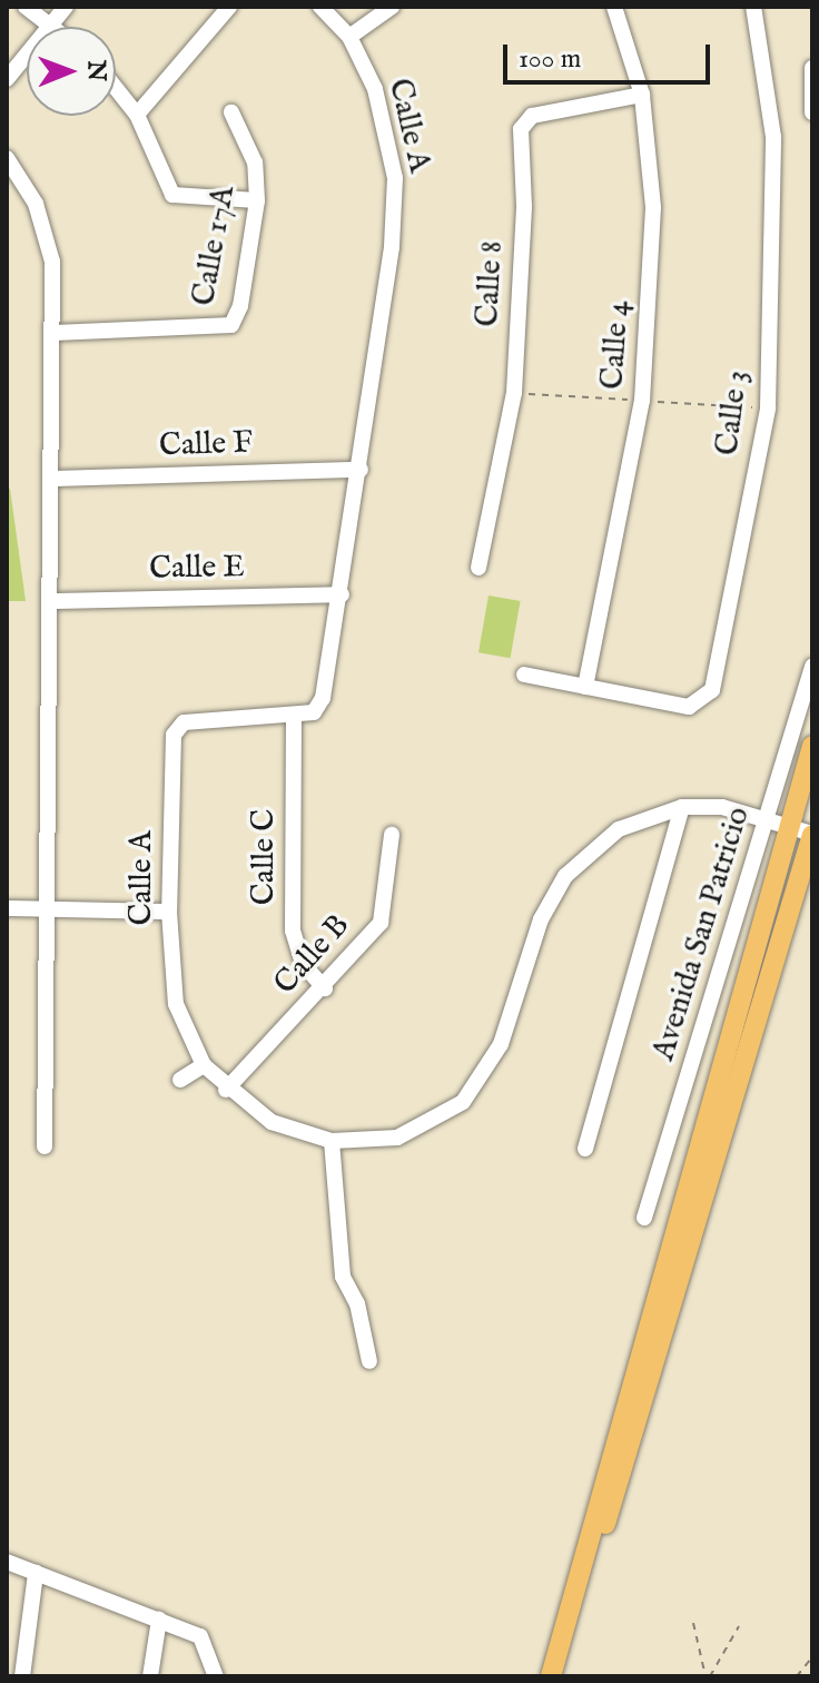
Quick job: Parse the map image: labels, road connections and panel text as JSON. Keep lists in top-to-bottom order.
{
  "streets": {
    "street": [
      "Calle A",
      "Calle 17A",
      "Calle 8",
      "Calle 4",
      "Calle 3",
      "Calle F",
      "Calle E",
      "Calle C",
      "Avenida San Patricio",
      "Calle B"
    ]
  },
  "crossings": [
    ["Calle A", "Calle F"],
    ["Calle A", "Calle E"],
    ["Calle A", "Calle C"],
    ["Calle A", "Avenida San Patricio"],
    ["Calle A", "Calle B"],
    ["Calle 8", "Calle 4"],
    ["Calle 4", "Calle 3"],
    ["Calle C", "Calle B"]
  ],
  "scale_bar": "100 m",
  "north": "right"
}
